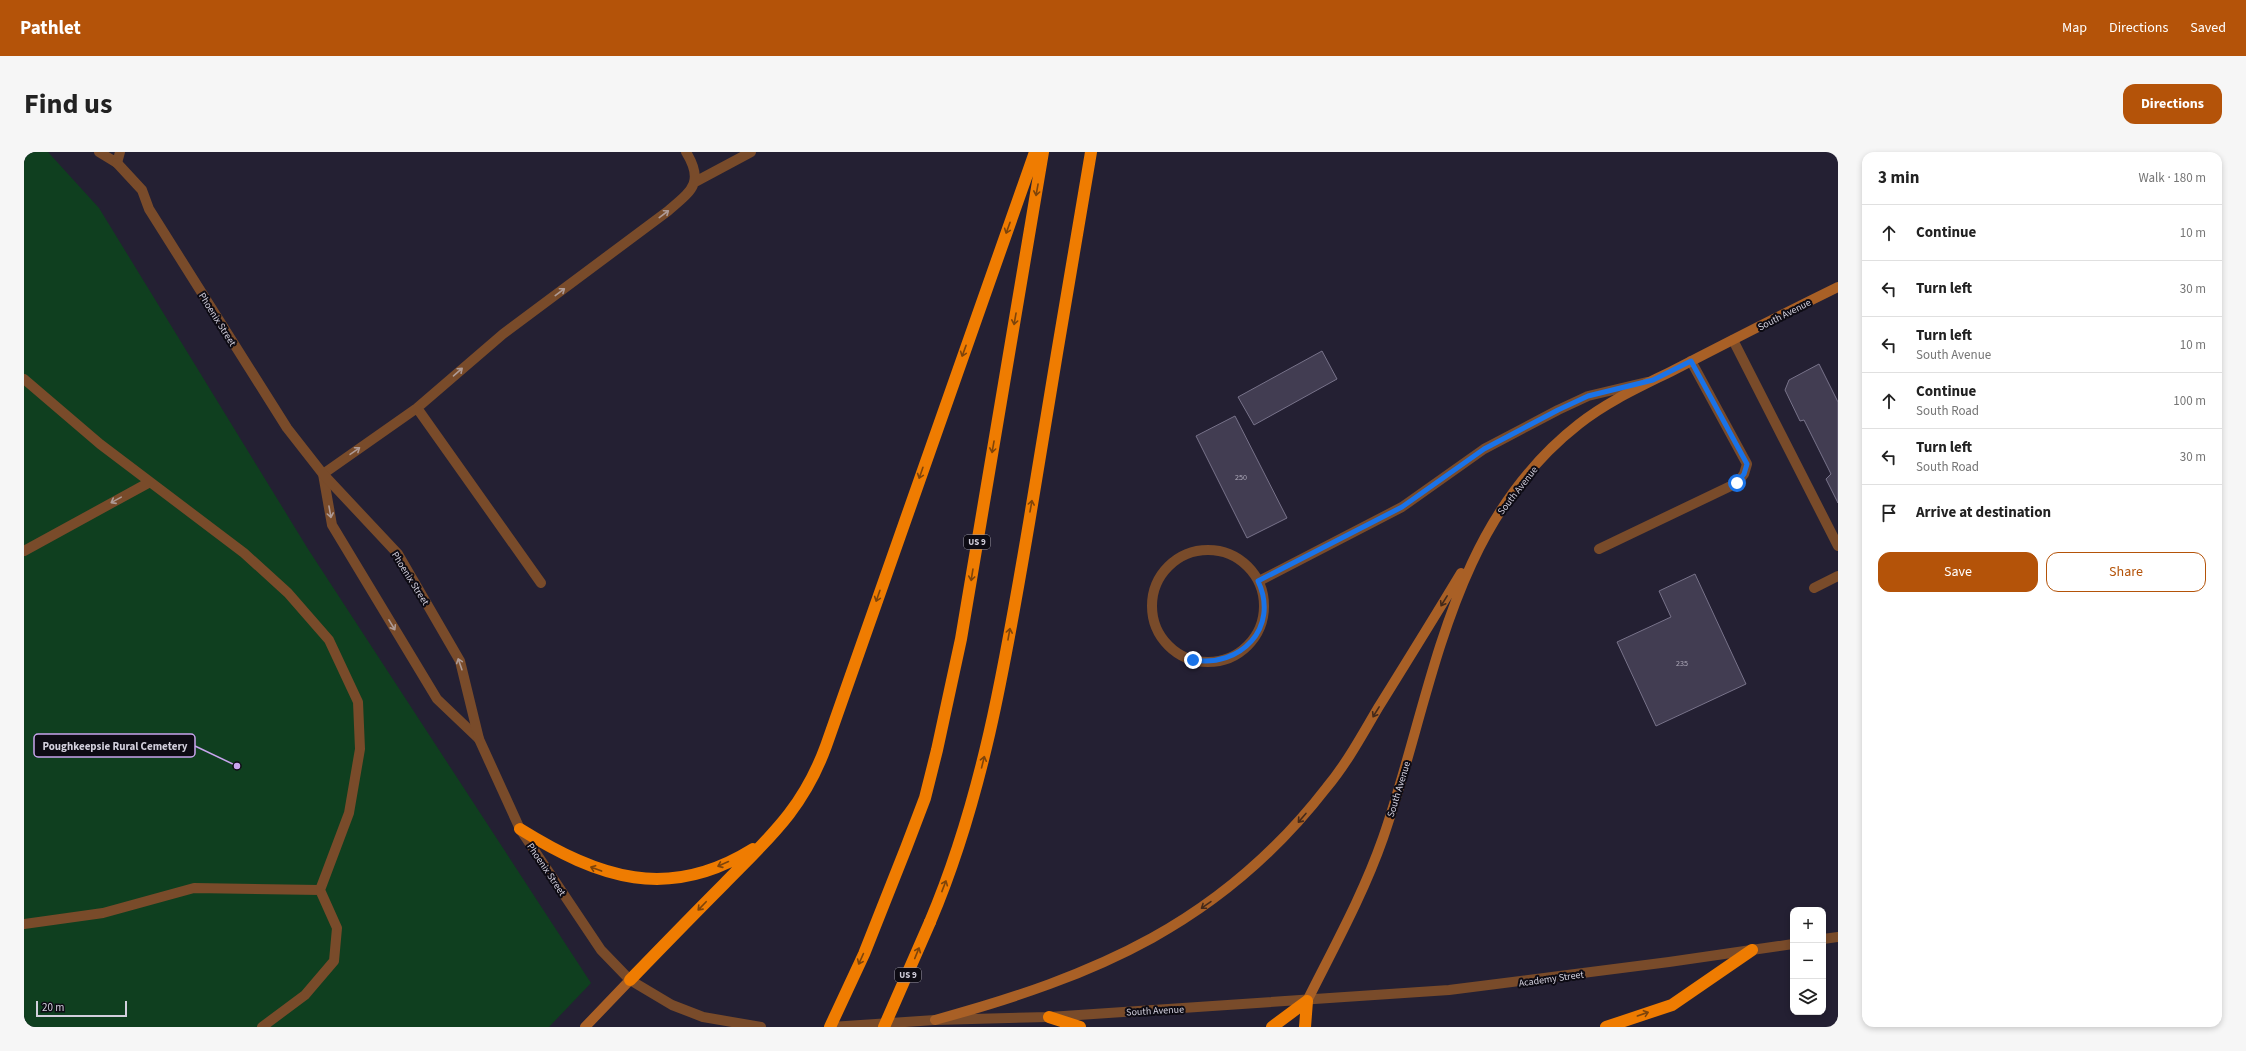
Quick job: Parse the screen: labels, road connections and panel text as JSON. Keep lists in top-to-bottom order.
{
  "streets": {
    "highway": ["US 9"],
    "street": ["South Avenue", "Phoenix Street", "Academy Street"]
  },
  "crossings": [
    ["South Avenue", "US 9"],
    ["South Avenue", "Academy Street"]
  ],
  "places": ["Poughkeepsie Rural Cemetery"],
  "house_numbers": ["250", "235"],
  "scale_bar": "20 m",
  "page": {
    "header": "Pathlet",
    "nav": ["Map", "Directions", "Saved"],
    "title": "Find us",
    "buttons": [
      "Directions",
      ["Save", "Share"]
    ],
    "heading": ["3 min", "Walk · 180 m"],
    "list": [
      ["Continue", "10 m"],
      ["Turn left", "30 m"],
      ["Turn left", "South Avenue", "10 m"],
      ["Continue", "South Road", "100 m"],
      ["Turn left", "South Road", "30 m"],
      "Arrive at destination"
    ],
    "map_buttons": ["+", "−"],
    "scale": "20 m"
  }
}
